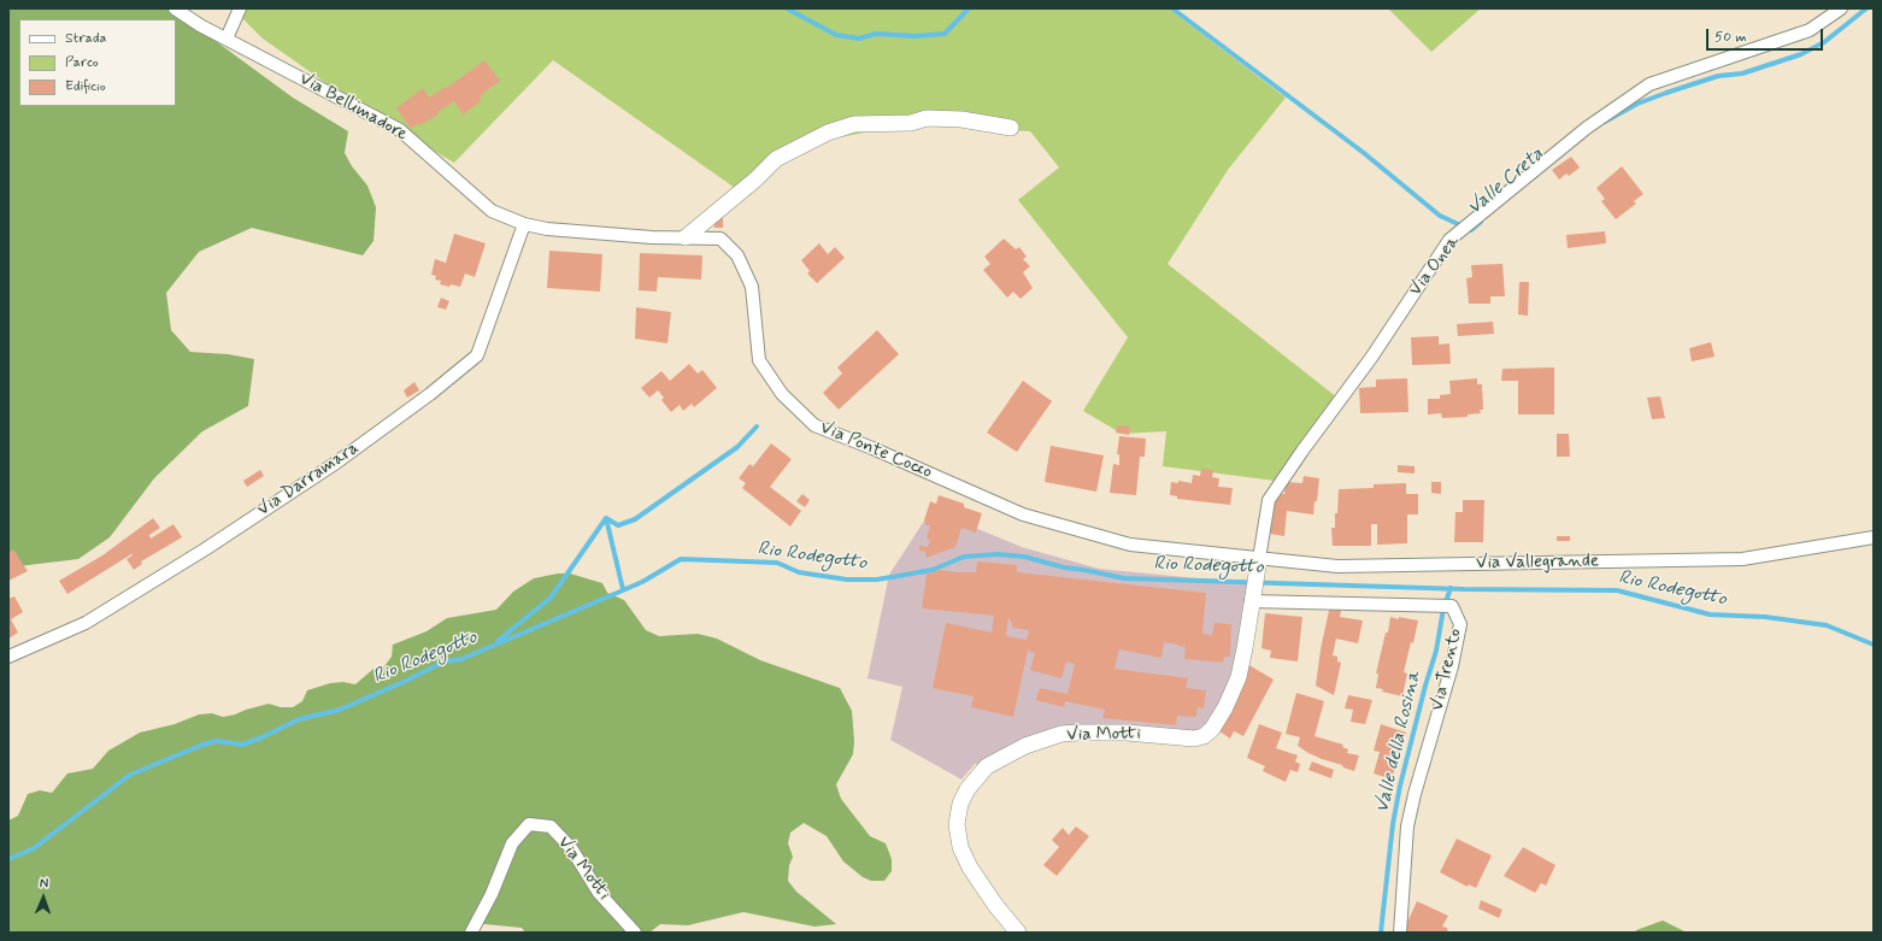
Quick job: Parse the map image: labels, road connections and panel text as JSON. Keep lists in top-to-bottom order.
{
  "streets": {
    "street": [
      "Via Bellimadore",
      "Via Onea",
      "Via Ponte Cocco",
      "Via Darramara",
      "Via Vallegrande",
      "Via Trento",
      "Via Motti"
    ]
  },
  "crossings": [
    ["Via Bellimadore", "Via Ponte Cocco"],
    ["Via Bellimadore", "Via Darramara"],
    ["Via Onea", "Via Ponte Cocco"],
    ["Via Onea", "Via Vallegrande"],
    ["Via Onea", "Via Motti"],
    ["Via Ponte Cocco", "Via Vallegrande"],
    ["Via Ponte Cocco", "Via Motti"],
    ["Via Vallegrande", "Via Motti"],
    ["Via Trento", "Via Motti"]
  ],
  "water": ["Valle Creta", "Rio Rodegotto", "Valle della Rosina"],
  "legend": ["Strada", "Parco", "Edificio"],
  "scale_bar": "50 m",
  "north": "top"
}
